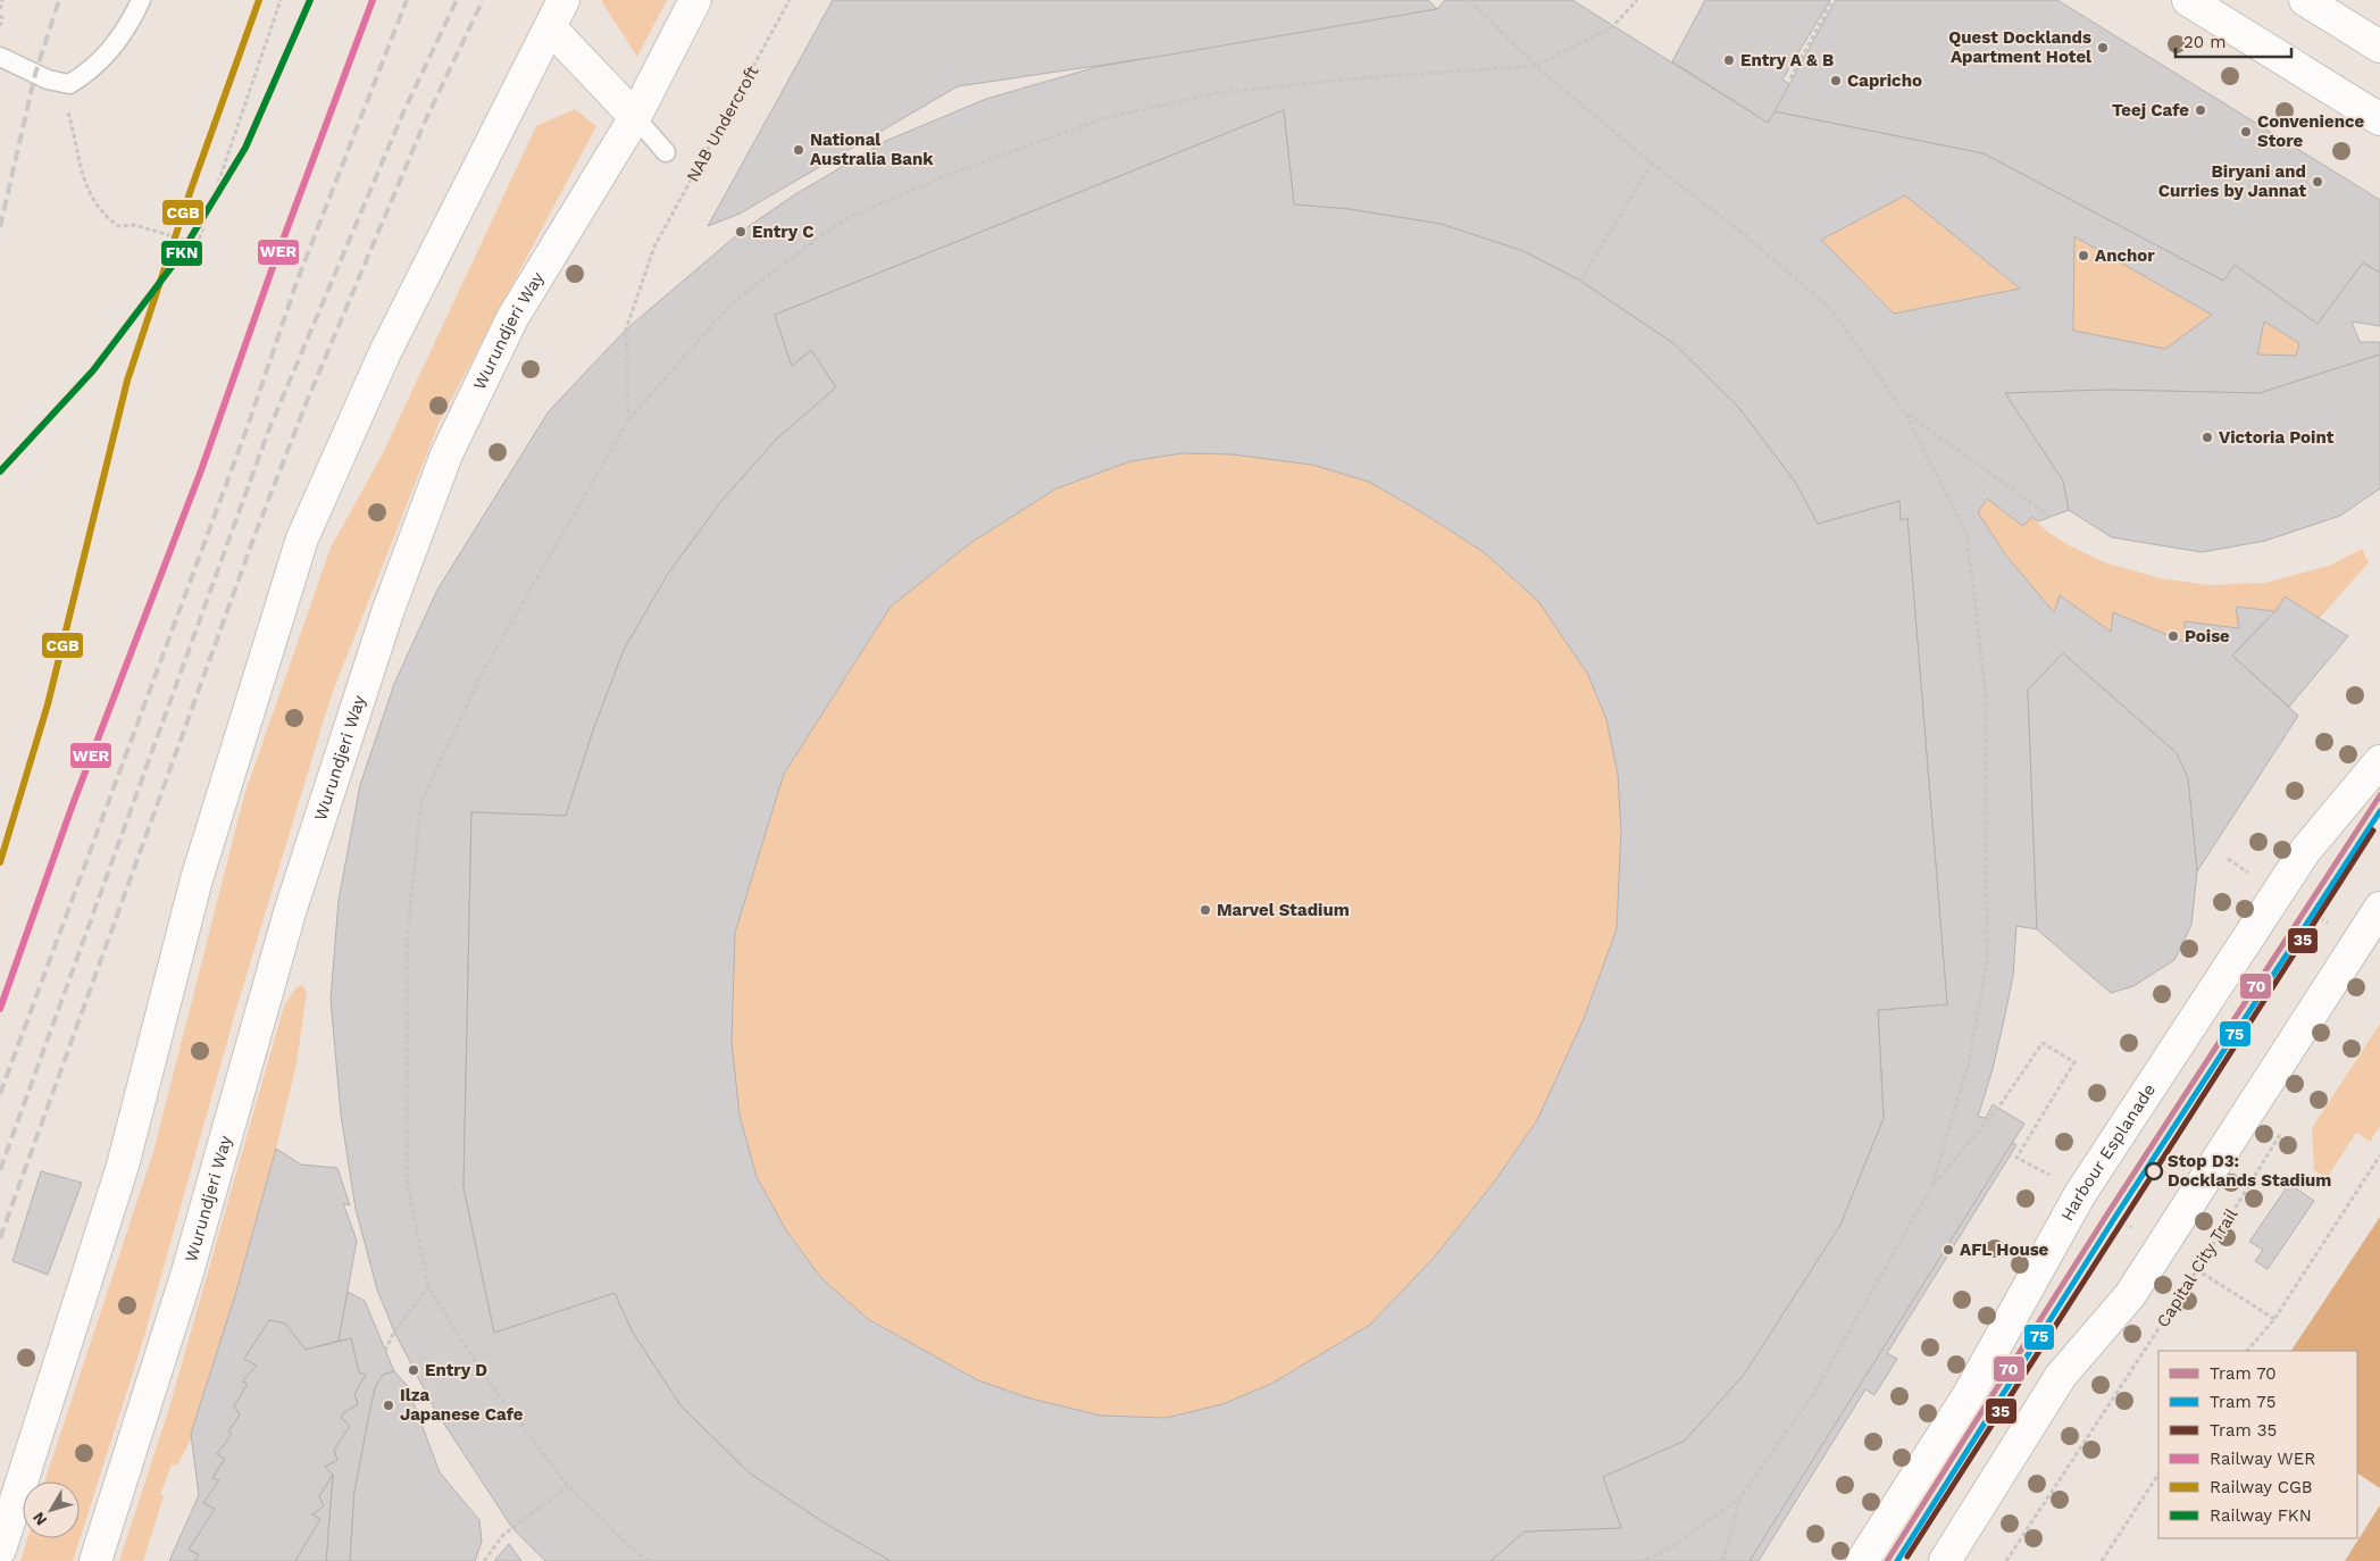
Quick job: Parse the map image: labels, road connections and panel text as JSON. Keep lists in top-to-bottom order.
{
  "streets": {
    "main road": ["Wurundjeri Way", "Harbour Esplanade"],
    "path": ["NAB Undercroft", "Capital City Trail"]
  },
  "places": [
    "Quest Docklands Apartment Hotel",
    "Entry A & B",
    "Capricho",
    "Teej Cafe",
    "Convenience Store",
    "National Australia Bank",
    "Biryani and Curries by Jannat",
    "Entry C",
    "Anchor",
    "Victoria Point",
    "Poise",
    "Marvel Stadium",
    "Stop D3: Docklands Stadium",
    "AFL House",
    "Entry D",
    "Ilza Japanese Cafe"
  ],
  "lines": [
    "rail line WER",
    "rail line CGB",
    "rail line FKN",
    "tram line 70",
    "tram line 75",
    "tram line 35"
  ],
  "legend": [
    "Tram 70",
    "Tram 75",
    "Tram 35",
    "Railway WER",
    "Railway CGB",
    "Railway FKN"
  ],
  "scale_bar": "20 m",
  "north": "bottom left"
}
